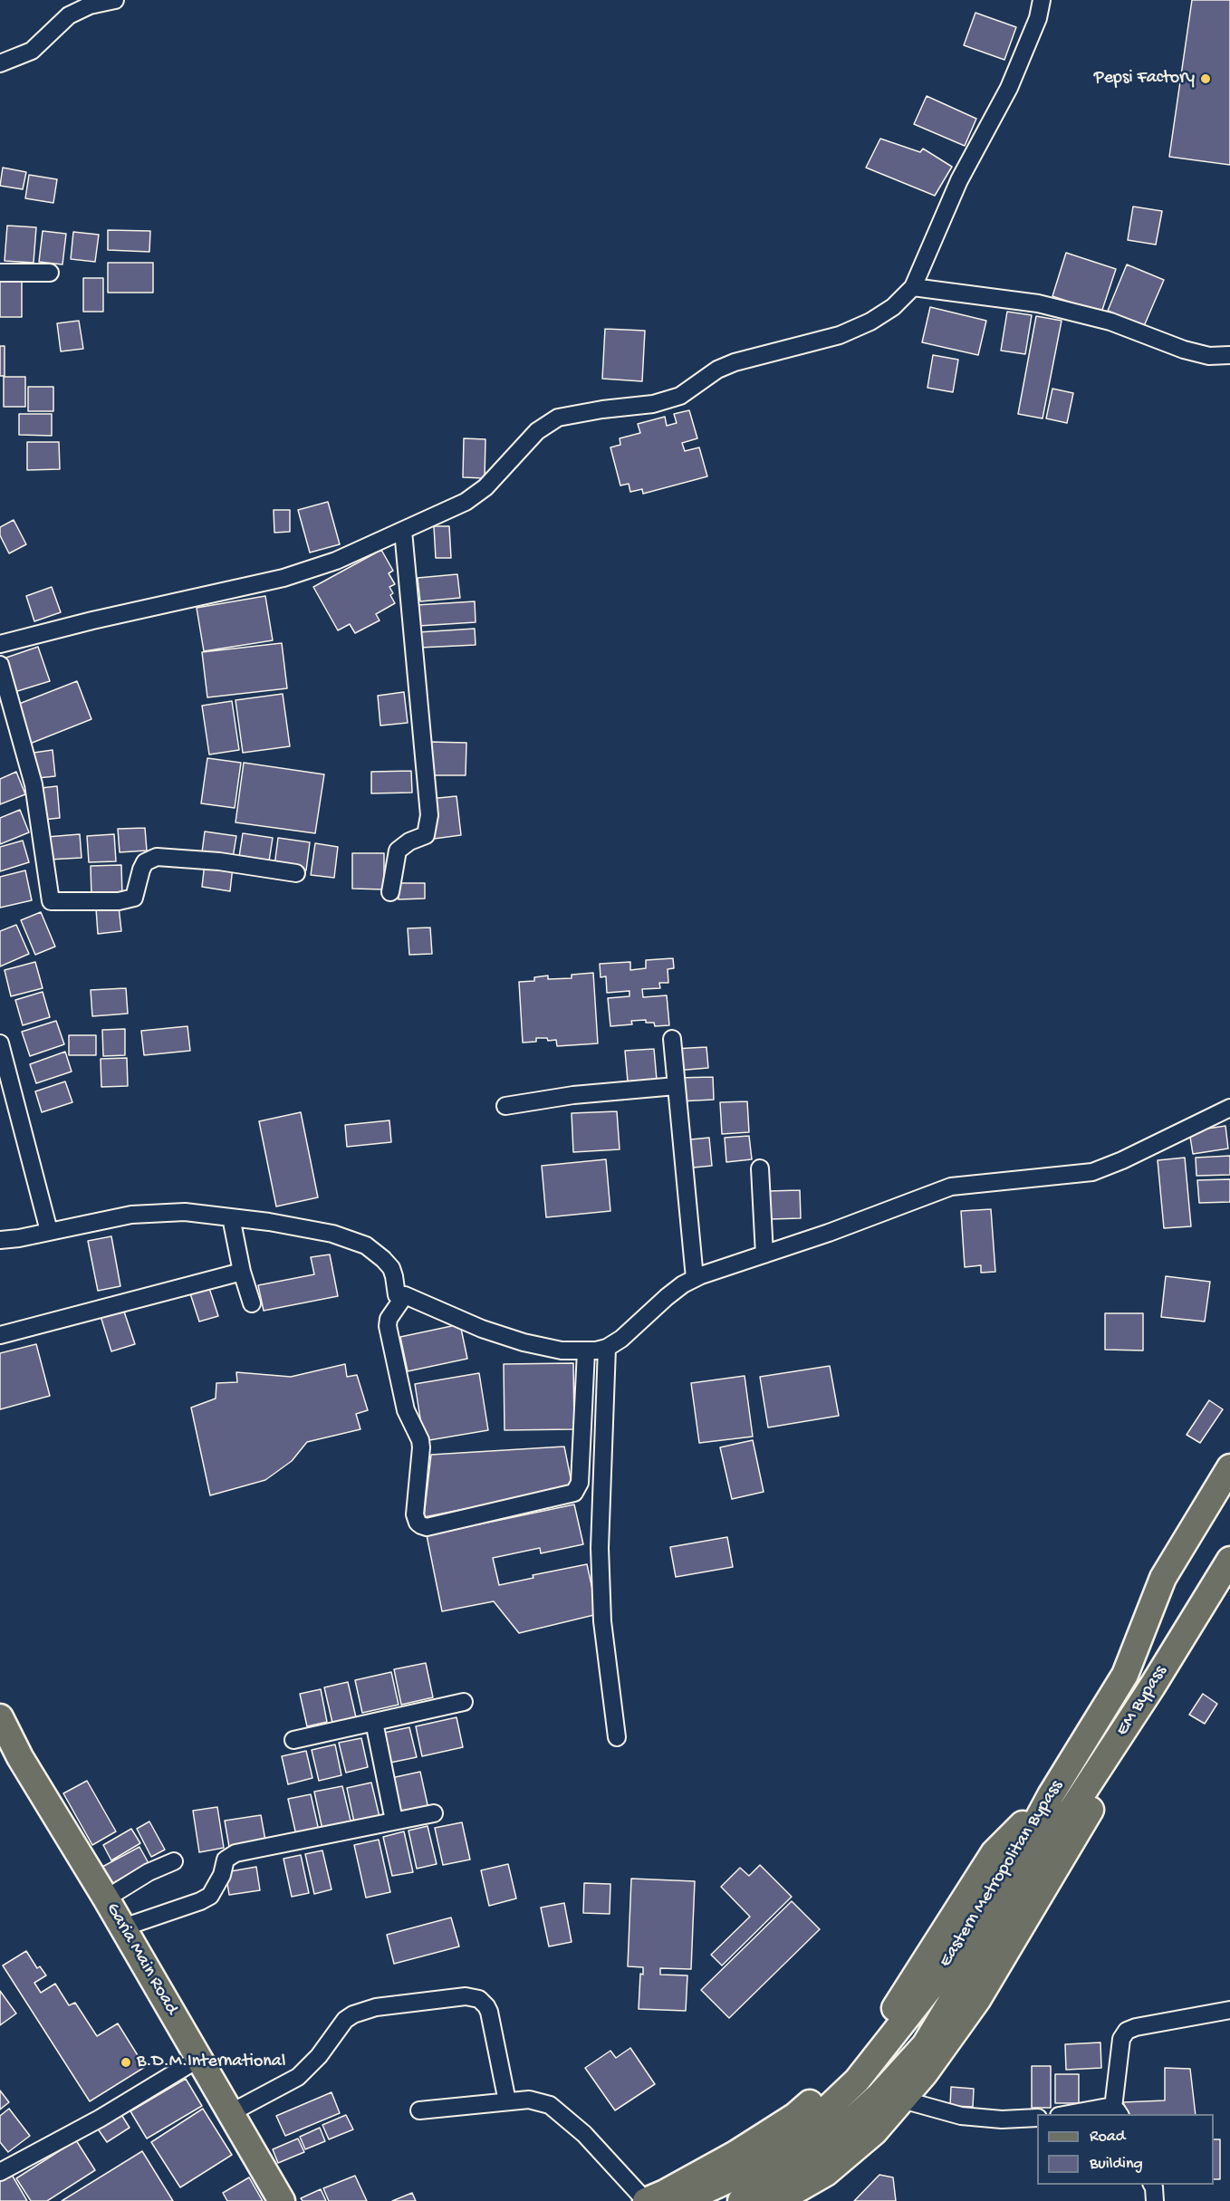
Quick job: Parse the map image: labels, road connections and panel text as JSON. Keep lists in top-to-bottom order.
{
  "streets": {
    "main road": ["EM Bypass", "Eastern Metropolitan Bypass", "Garia Main Road"]
  },
  "crossings": [
    ["EM Bypass", "Eastern Metropolitan Bypass"]
  ],
  "places": ["Pepsi Factory", "B.D.M.International"],
  "legend": ["Road", "Building"]
}
